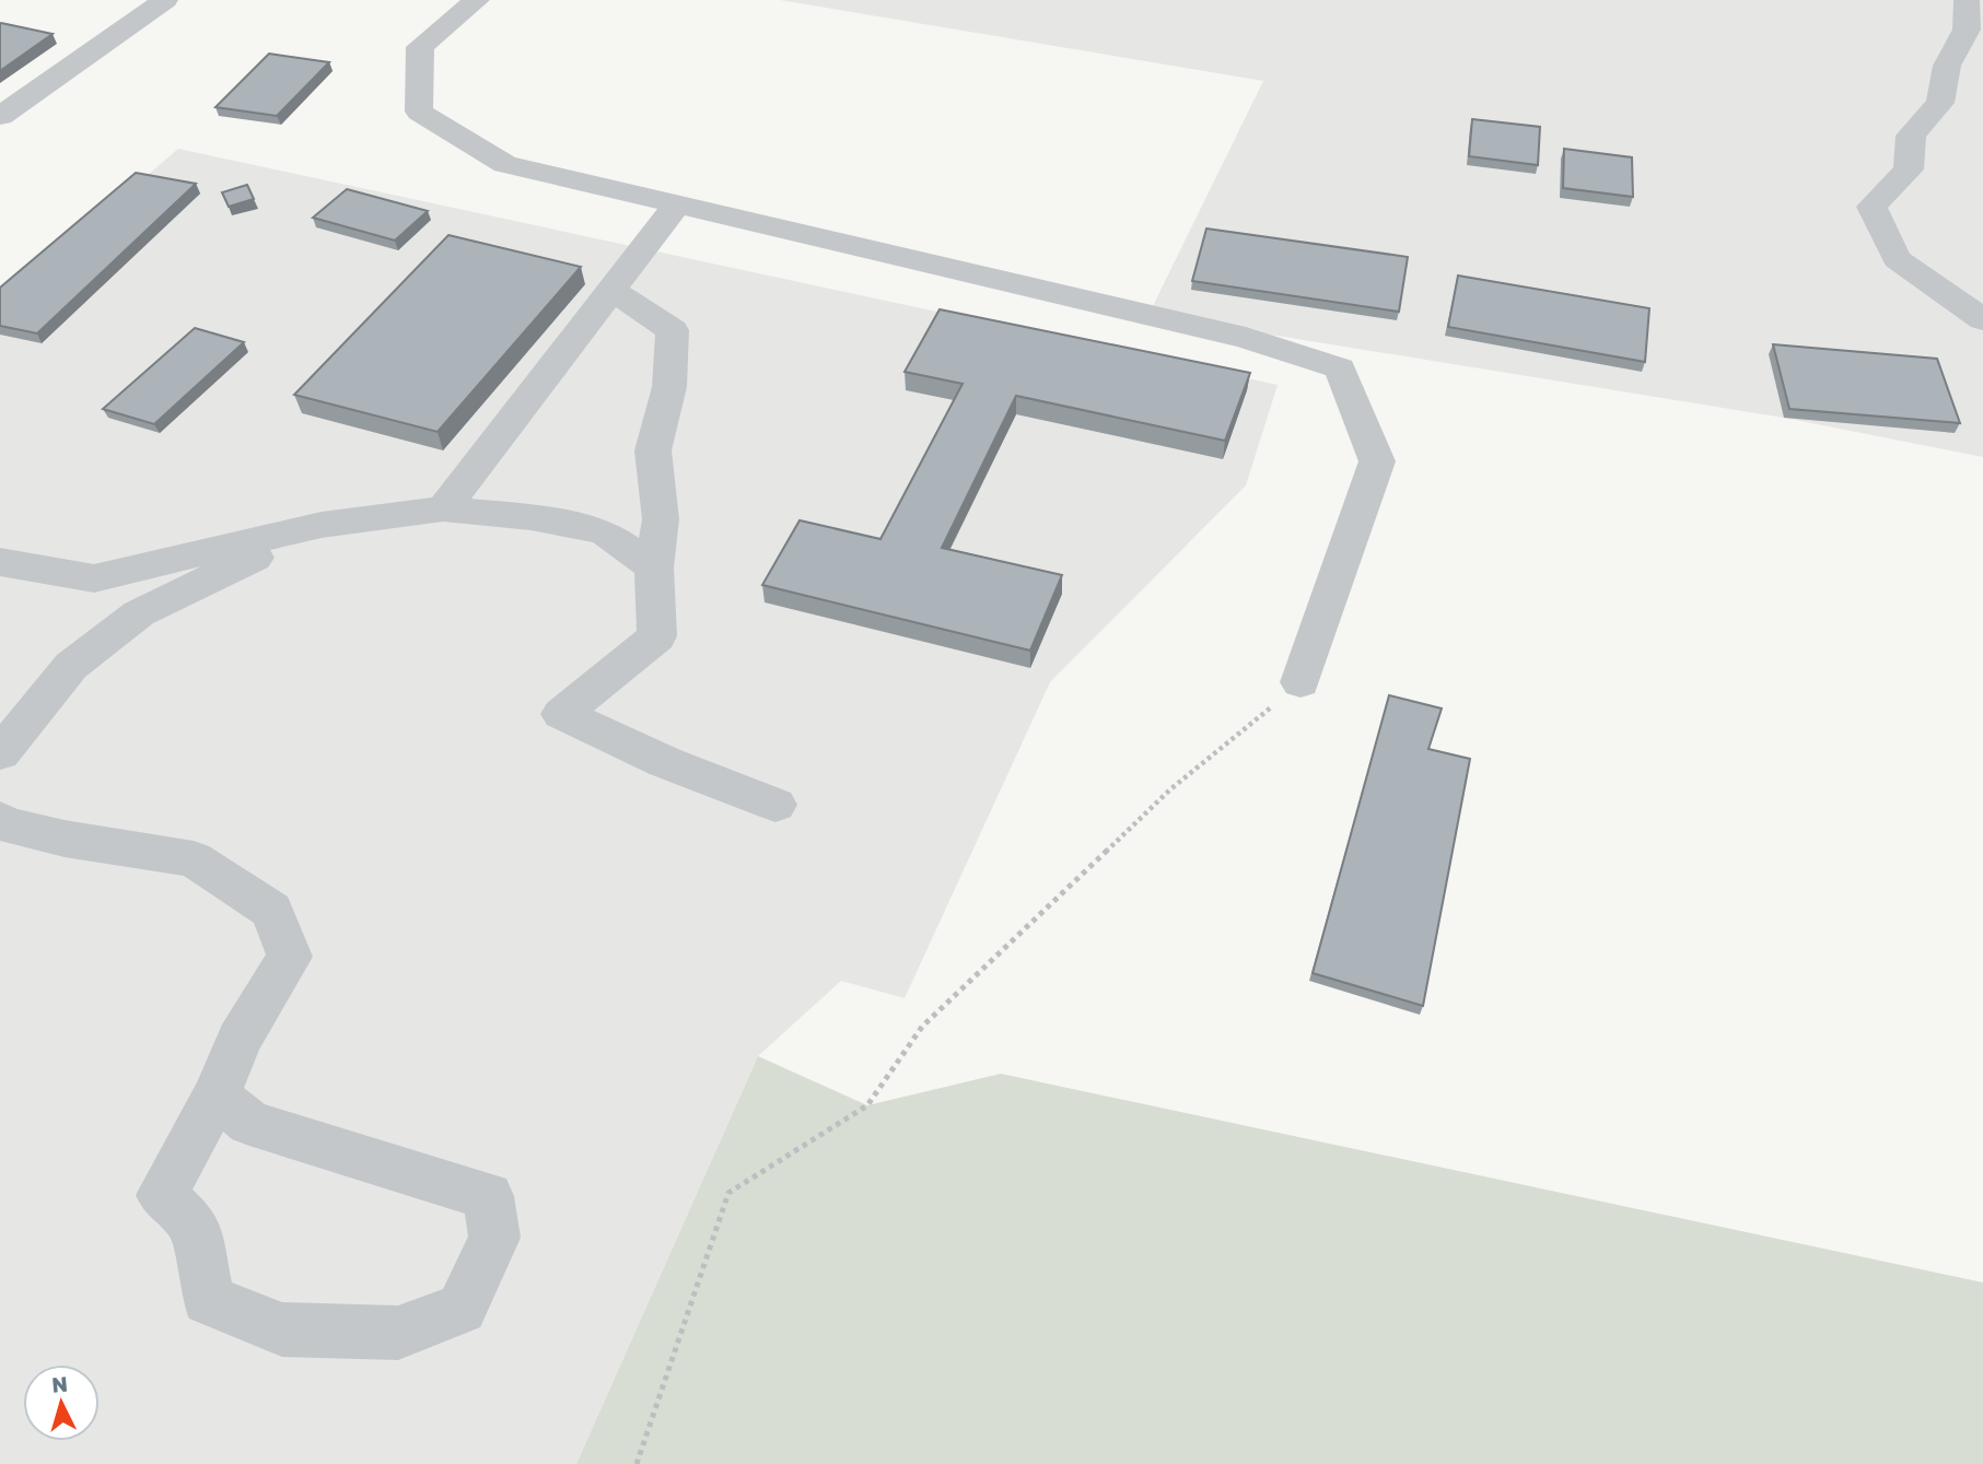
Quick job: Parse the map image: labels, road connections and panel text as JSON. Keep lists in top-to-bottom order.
{
  "north": "top"
}
